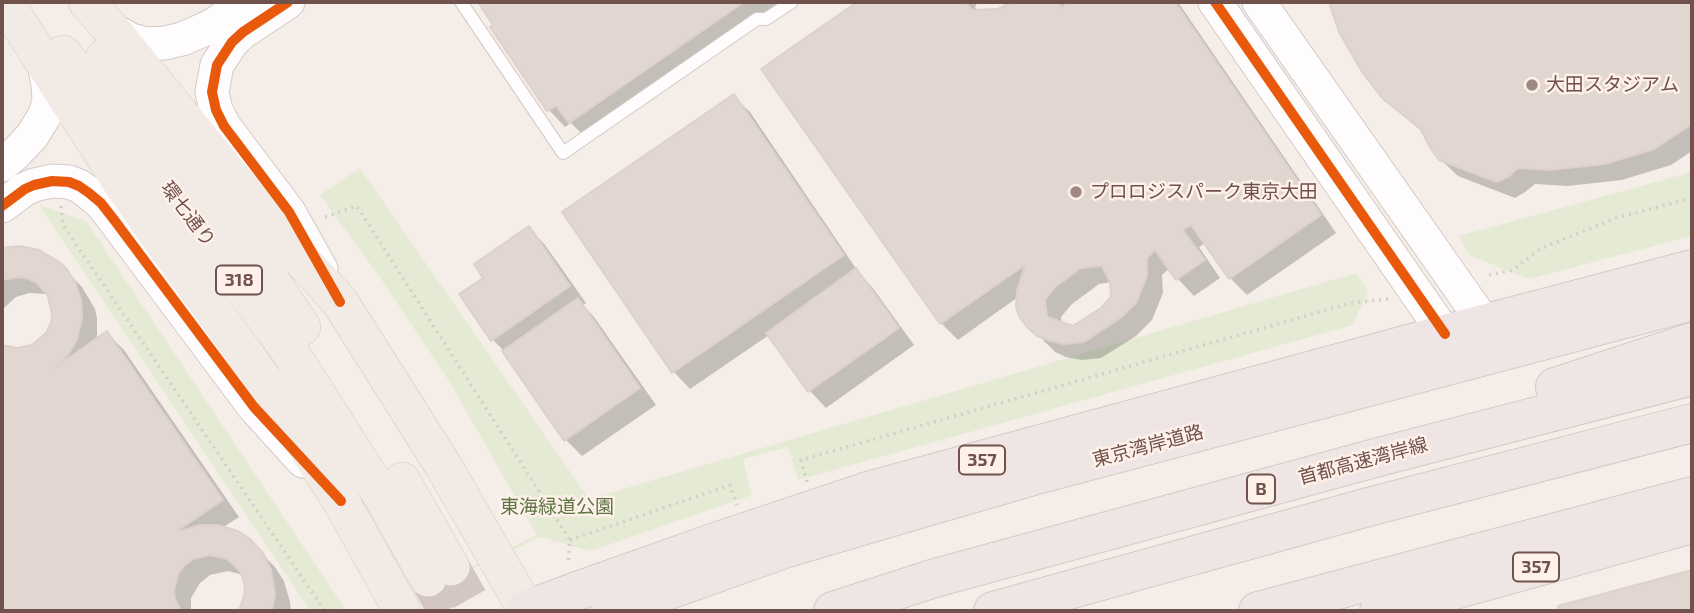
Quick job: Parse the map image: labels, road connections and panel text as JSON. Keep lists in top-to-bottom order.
{
  "streets": {
    "highway": [
      "東京湾岸道路",
      "357",
      "首都高速湾岸線",
      "B"
    ],
    "main road": ["環七通り", "318"]
  },
  "crossings": [
    ["首都高速湾岸線", "B"]
  ],
  "parks": ["東海緑道公園"],
  "places": ["大田スタジアム", "プロロジスパーク東京大田"]
}
